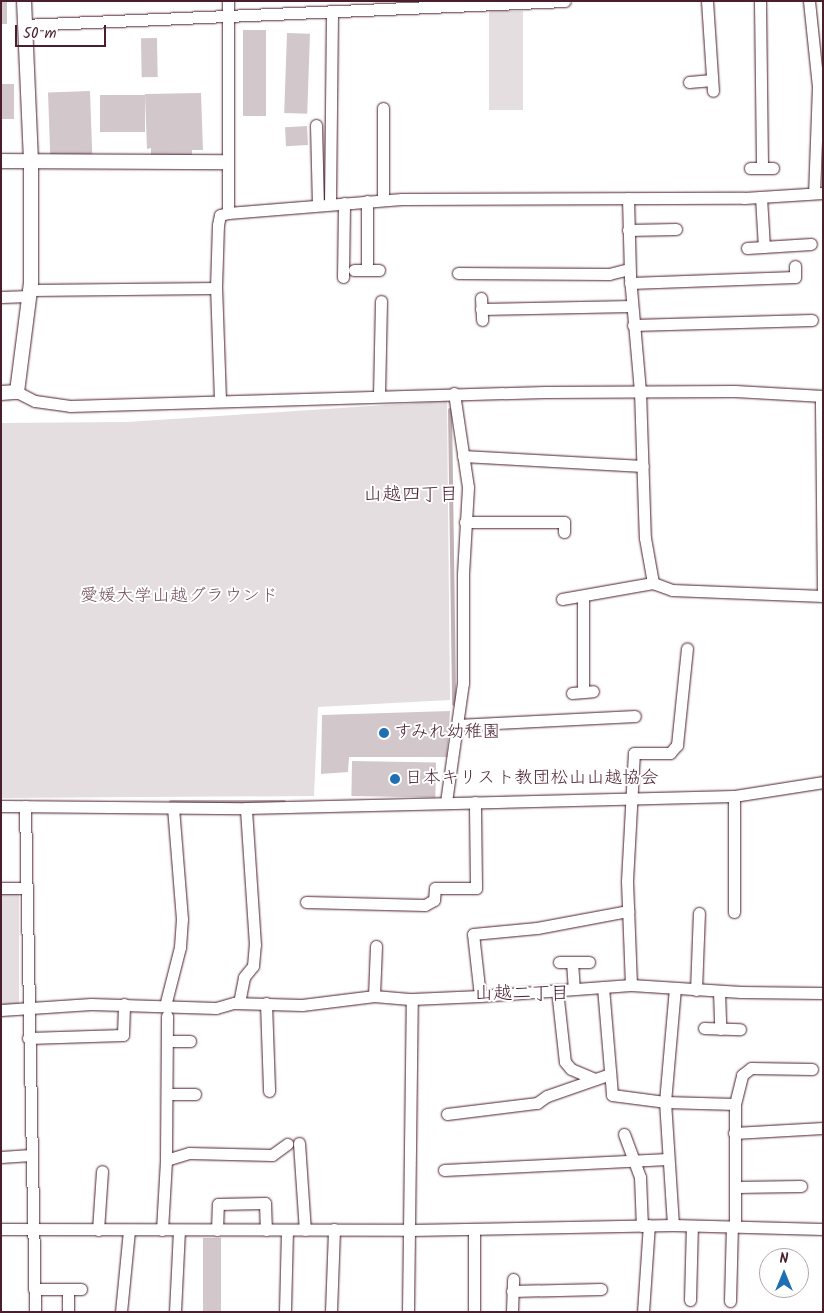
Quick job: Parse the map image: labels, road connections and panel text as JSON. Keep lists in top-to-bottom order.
{
  "districts": ["山越四丁目", "山越二丁目"],
  "parks": ["愛媛大学山越グラウンド"],
  "places": ["すみれ幼稚園", "日本キリスト教団松山山越協会"],
  "scale_bar": "50 m",
  "north": "top"
}
